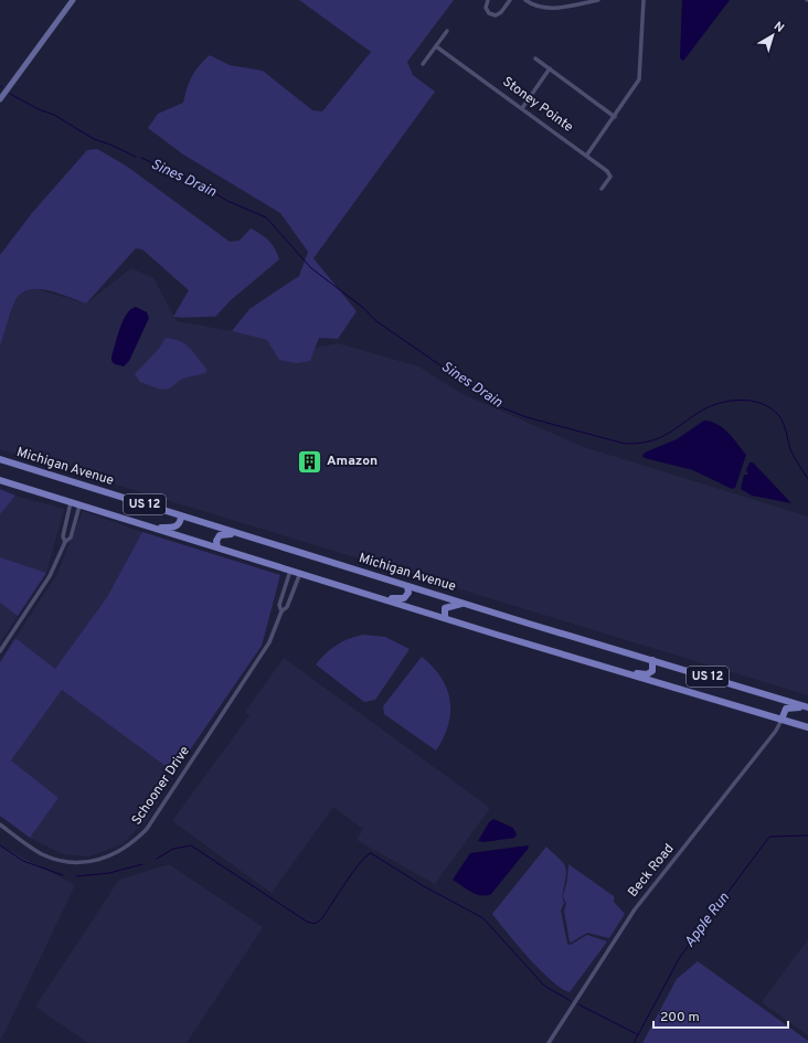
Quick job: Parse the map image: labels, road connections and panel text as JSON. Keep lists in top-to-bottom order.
{
  "streets": {
    "main road": ["Michigan Avenue", "US 12"],
    "street": ["Stoney Pointe", "Schooner Drive", "Beck Road"]
  },
  "crossings": [
    ["US 12", "Schooner Drive"],
    ["US 12", "Beck Road"]
  ],
  "water": ["Sines Drain", "Apple Run"],
  "places": {
    "building": ["Amazon"]
  },
  "scale_bar": "200 m",
  "north": "top right"
}
